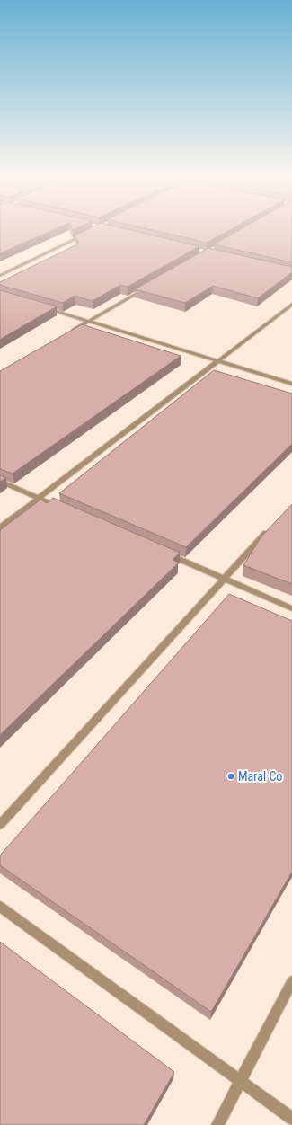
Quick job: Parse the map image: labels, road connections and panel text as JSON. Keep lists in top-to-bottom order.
{
  "places": ["Maral Co"]
}
